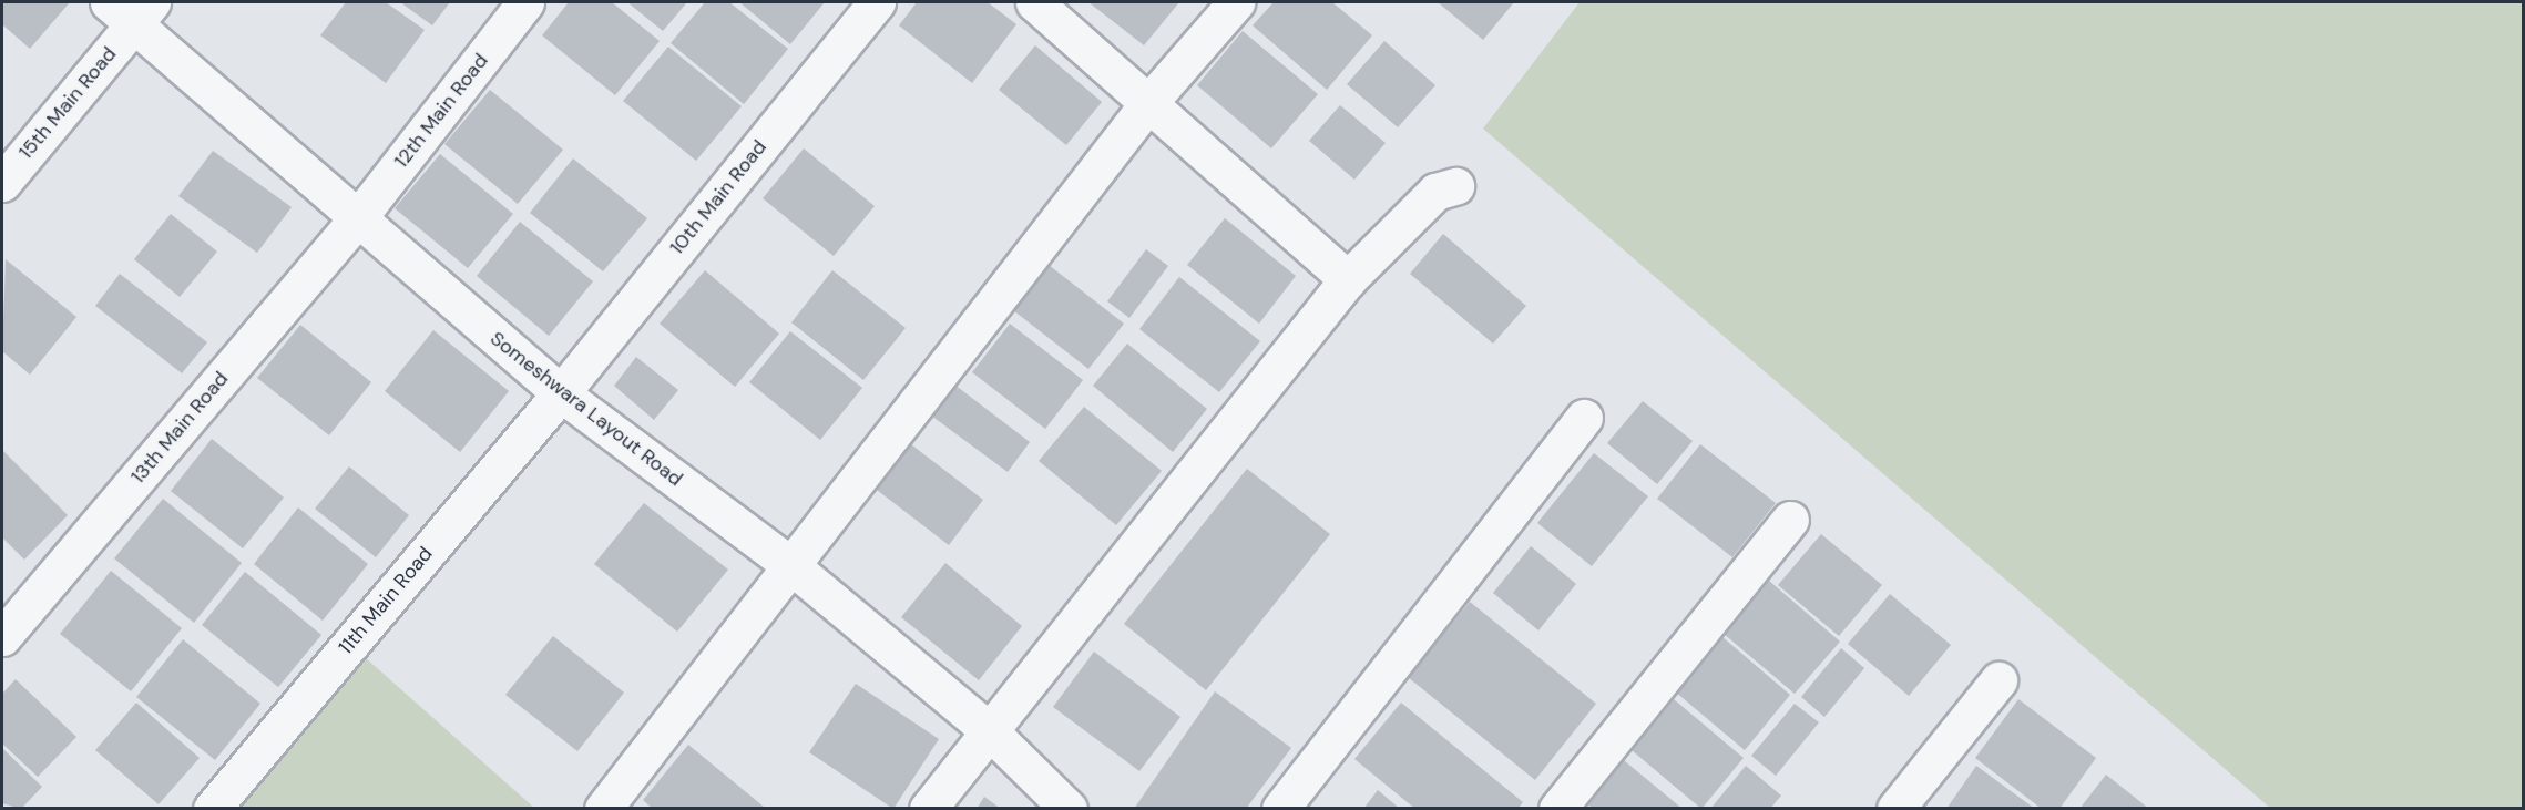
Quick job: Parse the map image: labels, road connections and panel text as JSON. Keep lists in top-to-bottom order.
{
  "streets": {
    "street": [
      "15th Main Road",
      "12th Main Road",
      "10th Main Road",
      "Someshwara Layout Road",
      "13th Main Road",
      "11th Main Road"
    ]
  },
  "crossings": [
    ["15th Main Road", "Someshwara Layout Road"],
    ["12th Main Road", "Someshwara Layout Road"],
    ["12th Main Road", "13th Main Road"],
    ["10th Main Road", "Someshwara Layout Road"],
    ["10th Main Road", "11th Main Road"],
    ["Someshwara Layout Road", "13th Main Road"],
    ["Someshwara Layout Road", "11th Main Road"]
  ]
}
